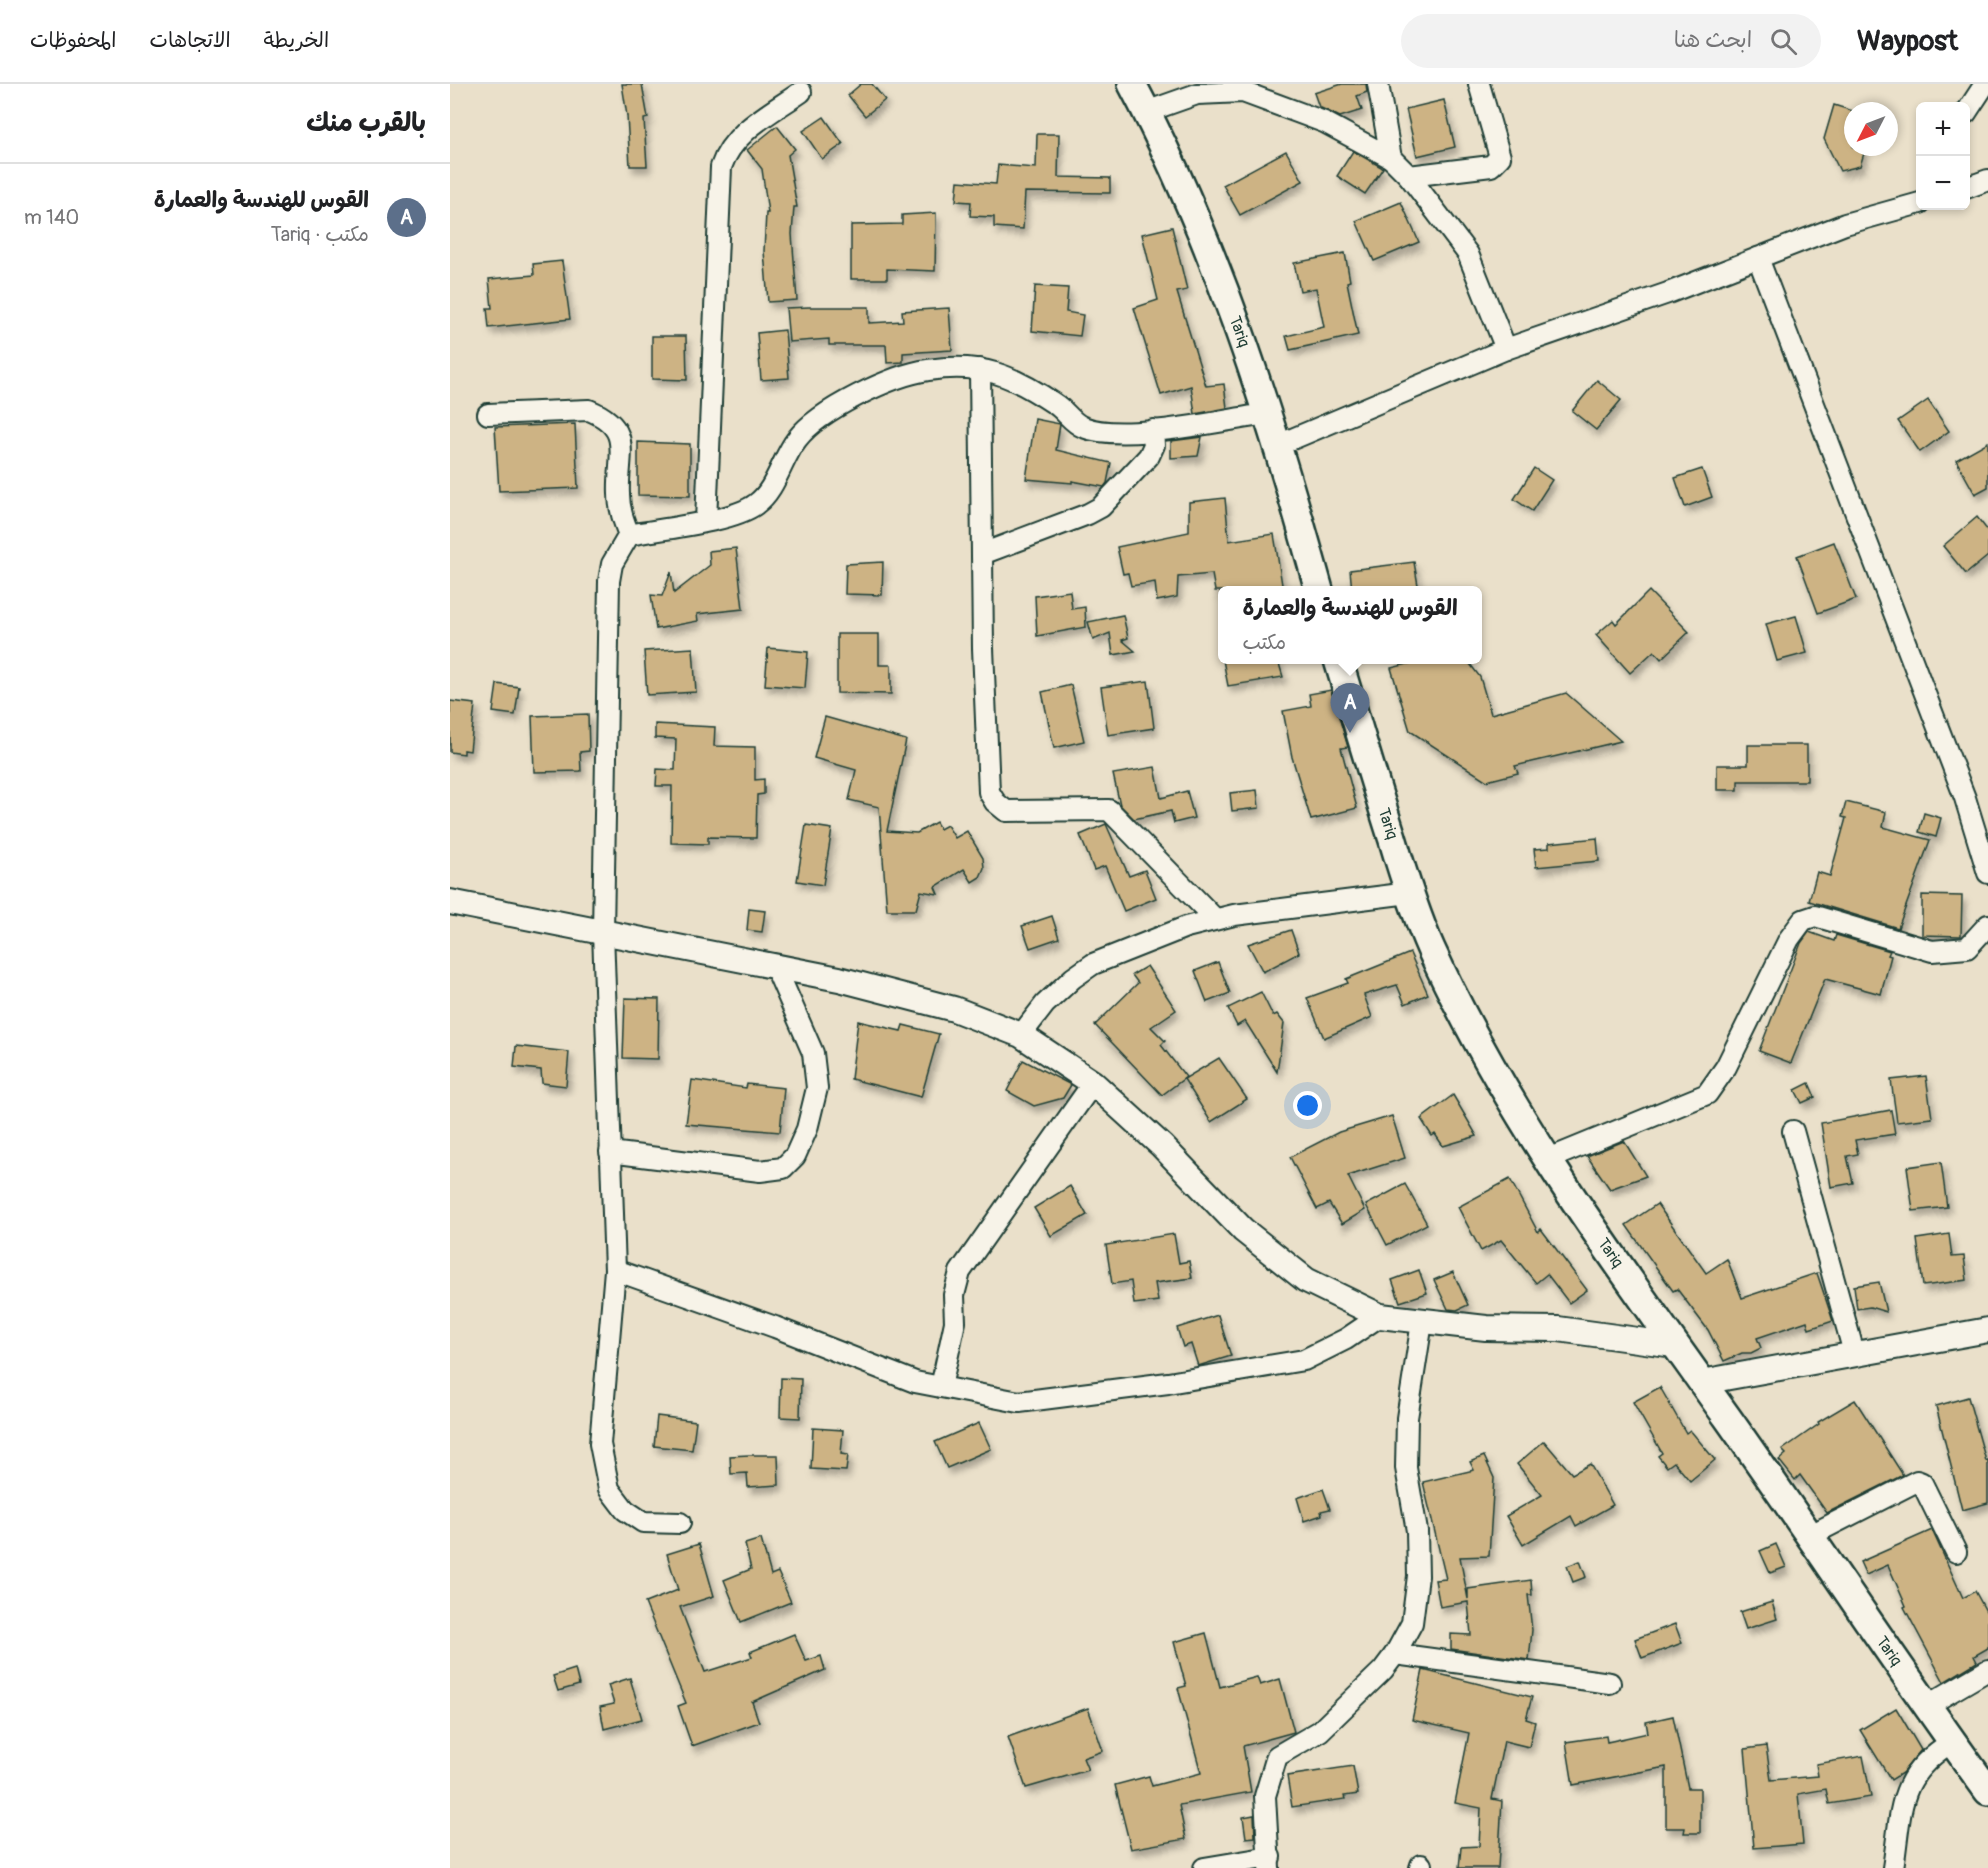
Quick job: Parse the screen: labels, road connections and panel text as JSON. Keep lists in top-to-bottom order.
{
  "streets": {
    "main road": ["Tariq"]
  },
  "north": "bottom left",
  "page": {
    "header": "Waypost",
    "search": "ابحث هنا",
    "nav": ["الخريطة", "الاتجاهات", "المحفوظات"],
    "heading": "بالقرب منك",
    "map_buttons": ["+", "−"],
    "list": [
      {
        "mark": "A",
        "name": "القوس للهندسة والعمارة",
        "note": "مكتب · Tariq",
        "value": "140 m"
      }
    ],
    "popup": ["القوس للهندسة والعمارة", "مكتب"],
    "pins": "A"
  }
}
